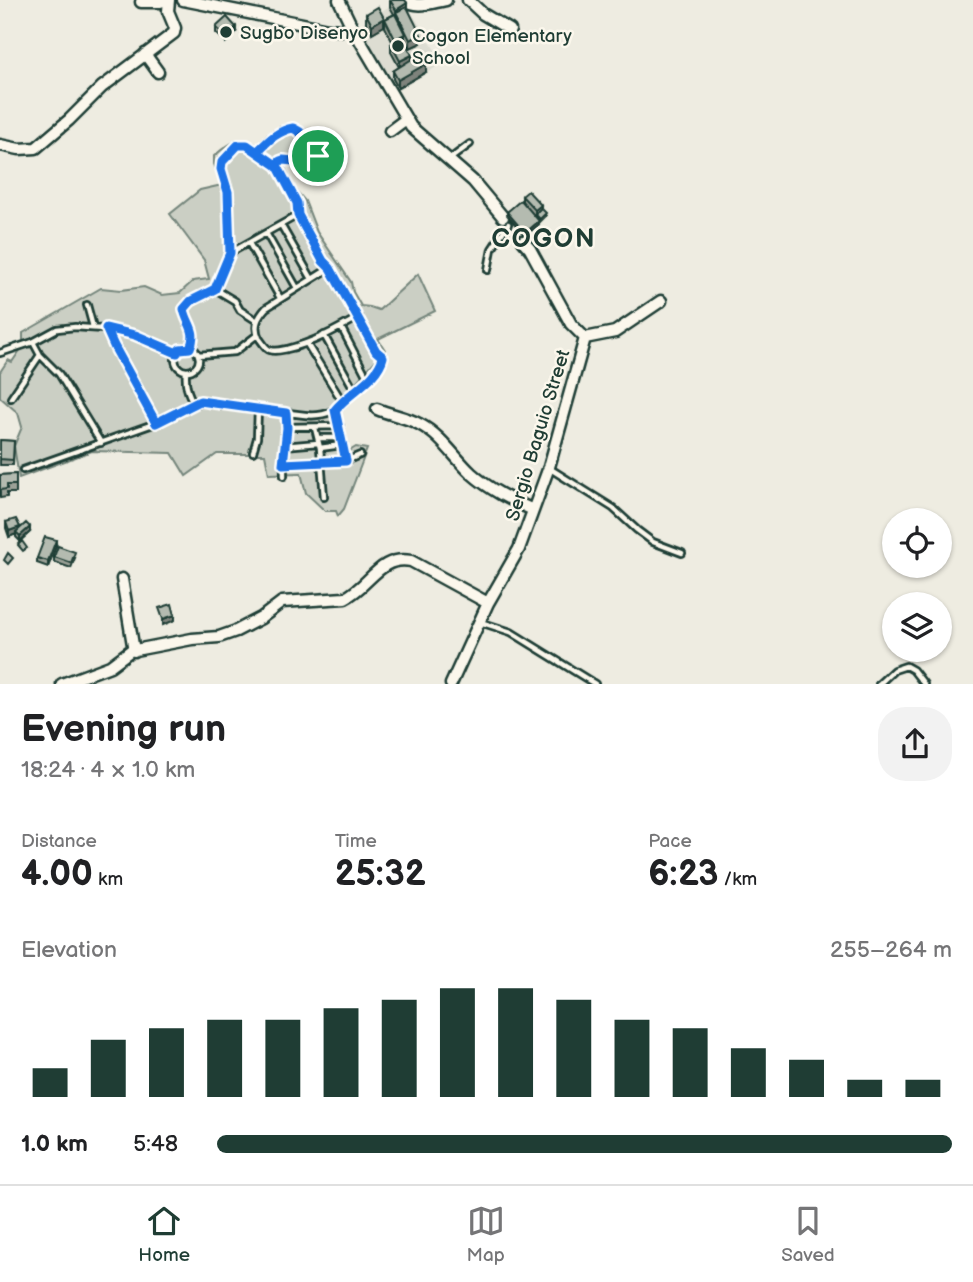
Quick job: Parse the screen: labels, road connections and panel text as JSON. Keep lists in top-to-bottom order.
{
  "streets": {
    "street": ["Sergio Baguio Street"]
  },
  "districts": ["COGON"],
  "places": ["Sugbo Disenyo", "Cogon Elementary School"],
  "page": {
    "heading": ["Evening run", "18:24 · 4 × 1.0 km"],
    "stats": [
      ["Distance", "4.00 km"],
      ["Time", "25:32"],
      ["Pace", "6:23 /km"]
    ],
    "chart": ["Elevation", "255–264 m"],
    "list": [
      {
        "name": "1.0 km",
        "note": "5:48"
      }
    ],
    "tabs": ["Home", "Map", "Saved"]
  }
}
